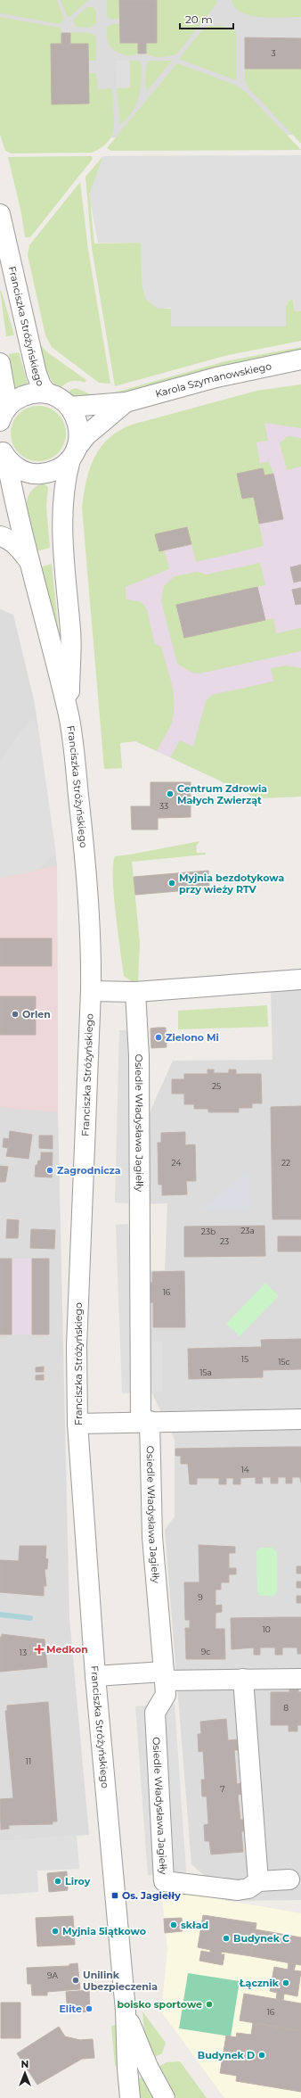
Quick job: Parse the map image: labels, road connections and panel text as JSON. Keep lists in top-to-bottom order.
{
  "streets": {
    "street": ["Franciszka Stróżyńskiego", "Karola Szymanowskiego", "Osiedle Władysława Jagiełły"]
  },
  "crossings": [
    ["Franciszka Stróżyńskiego", "Karola Szymanowskiego"]
  ],
  "places": {
    "other": [
      "Centrum Zdrowia Małych Zwierząt",
      "Myjnia bezdotykowa przy wieży RTV",
      "Orlen",
      "Zielono Mi",
      "Zagrodnicza",
      "Liroy",
      "skład",
      "Myjnia 5iątkowo",
      "Budynek C",
      "Unilink Ubezpieczenia",
      "Łącznik",
      "boisko sportowe",
      "Elite",
      "Budynek D"
    ],
    "health": ["Medkon"],
    "transit": ["Os. Jagiełły"]
  },
  "house_numbers": [
    "3",
    "33",
    "25",
    "24",
    "22",
    "23a",
    "23b",
    "23",
    "16",
    "15",
    "15c",
    "15a",
    "14",
    "9",
    "10",
    "9c",
    "13",
    "8",
    "11",
    "7",
    "9A",
    "16"
  ],
  "scale_bar": "20 m",
  "north": "top"
}
